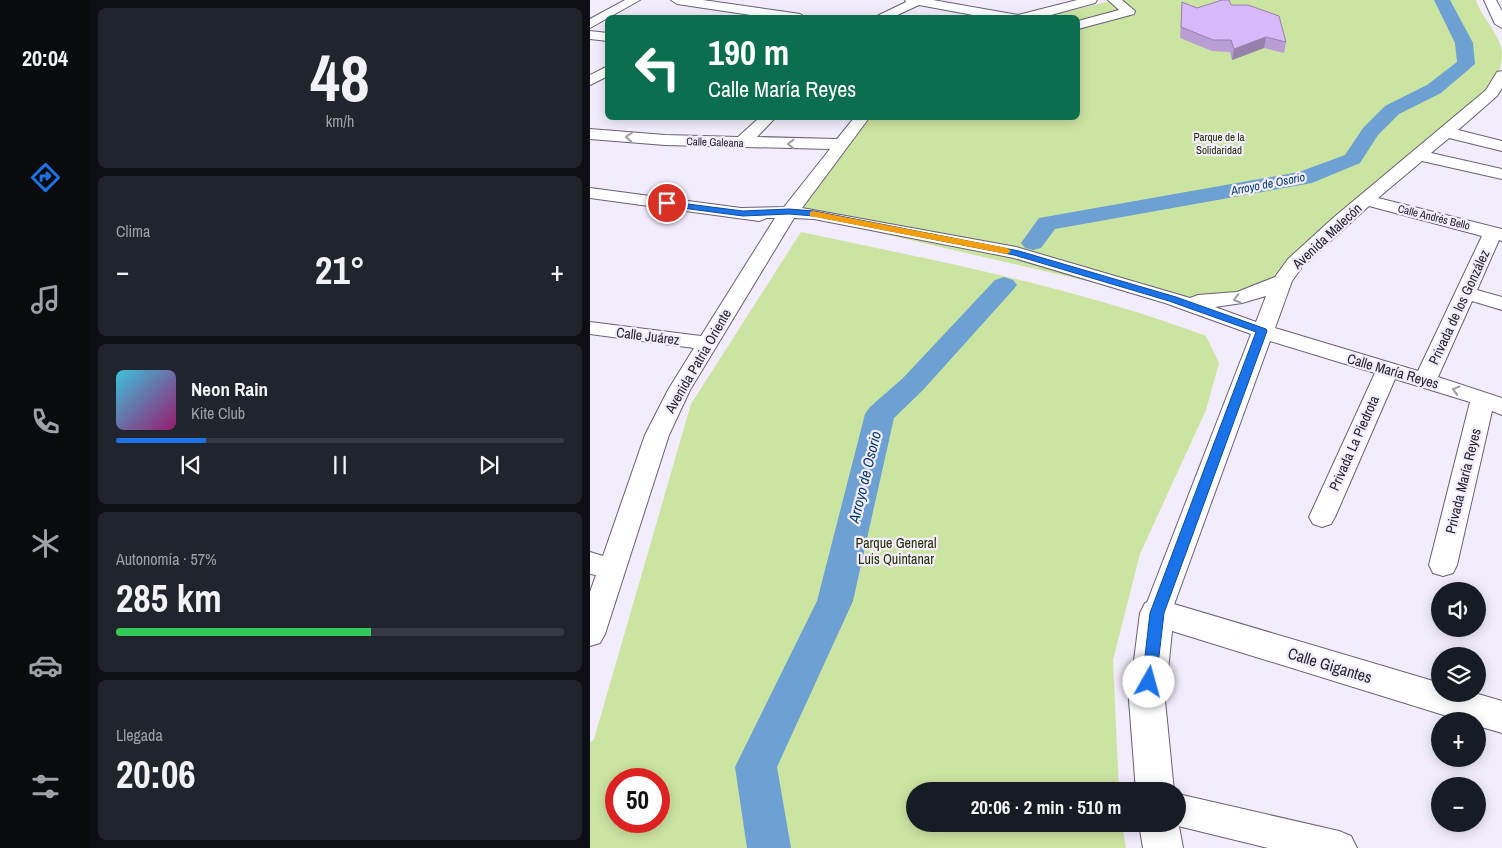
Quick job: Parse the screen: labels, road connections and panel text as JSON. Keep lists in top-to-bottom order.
{
  "streets": {
    "main road": ["Avenida Malecón", "Calle Gigantes"],
    "street": [
      "Calle Galeana",
      "Calle Andrés Bello",
      "Privada de los González",
      "Calle Juárez",
      "Avenida Patria Oriente",
      "Calle María Reyes",
      "Privada La Piedrota",
      "Privada María Reyes"
    ]
  },
  "crossings": [
    ["Calle Galeana", "Avenida Patria Oriente"],
    ["Calle Andrés Bello", "Avenida Malecón"],
    ["Calle Andrés Bello", "Privada de los González"],
    ["Avenida Malecón", "Calle María Reyes"],
    ["Avenida Malecón", "Calle Gigantes"],
    ["Privada de los González", "Calle María Reyes"],
    ["Calle Juárez", "Avenida Patria Oriente"],
    ["Avenida Patria Oriente", "Calle María Reyes"],
    ["Calle María Reyes", "Privada La Piedrota"],
    ["Calle María Reyes", "Privada María Reyes"]
  ],
  "water": ["Arroyo de Osorio"],
  "parks": ["Parque de la Solidaridad", "Parque General Luis Quintanar"],
  "page": {
    "tabs": "20:04",
    "tile": [
      ["48", "km/h"],
      "Clima",
      ["Autonomía · 57%", "285 km"],
      ["Llegada", "20:06"]
    ],
    "turn": ["190 m", "Calle María Reyes"],
    "heat": ["−", "21°", "+"],
    "song": ["Neon Rain", "Kite Club"],
    "map_buttons": ["+", "−"],
    "limit": "50",
    "trip": "20:06 · 2 min · 510 m"
  }
}
